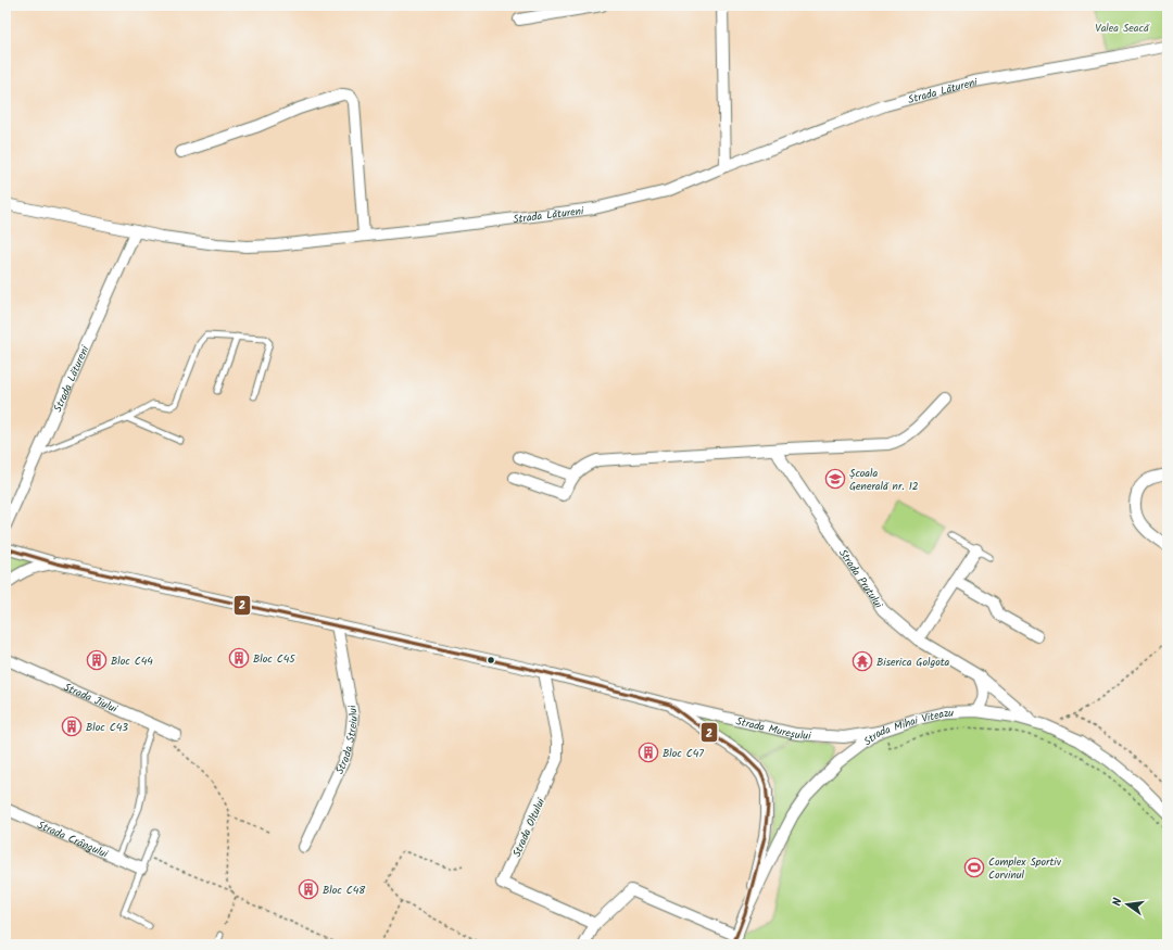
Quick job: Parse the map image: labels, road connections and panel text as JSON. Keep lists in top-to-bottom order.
{
  "streets": {
    "street": [
      "Strada Lătureni",
      "Strada Prutului",
      "Strada Jiului",
      "Strada Mureșului",
      "Strada Mihai Viteazu",
      "Strada Streiului",
      "Strada Oltului",
      "Strada Crângului"
    ]
  },
  "crossings": [
    ["Strada Prutului", "Strada Mihai Viteazu"],
    ["Strada Mureșului", "Strada Mihai Viteazu"],
    ["Strada Mureșului", "Strada Streiului"],
    ["Strada Mureșului", "Strada Oltului"]
  ],
  "parks": ["Valea Seacă"],
  "places": {
    "school or university": ["Școala Generală nr. 12"],
    "building": [
      "Bloc C45",
      "Bloc C44",
      "Bloc C43",
      "Bloc C47",
      "Bloc C48"
    ],
    "temple": ["Biserica Golgota"],
    "sports": ["Complex Sportiv Corvinul"]
  },
  "lines": ["transit line 2"],
  "north": "left"
}
